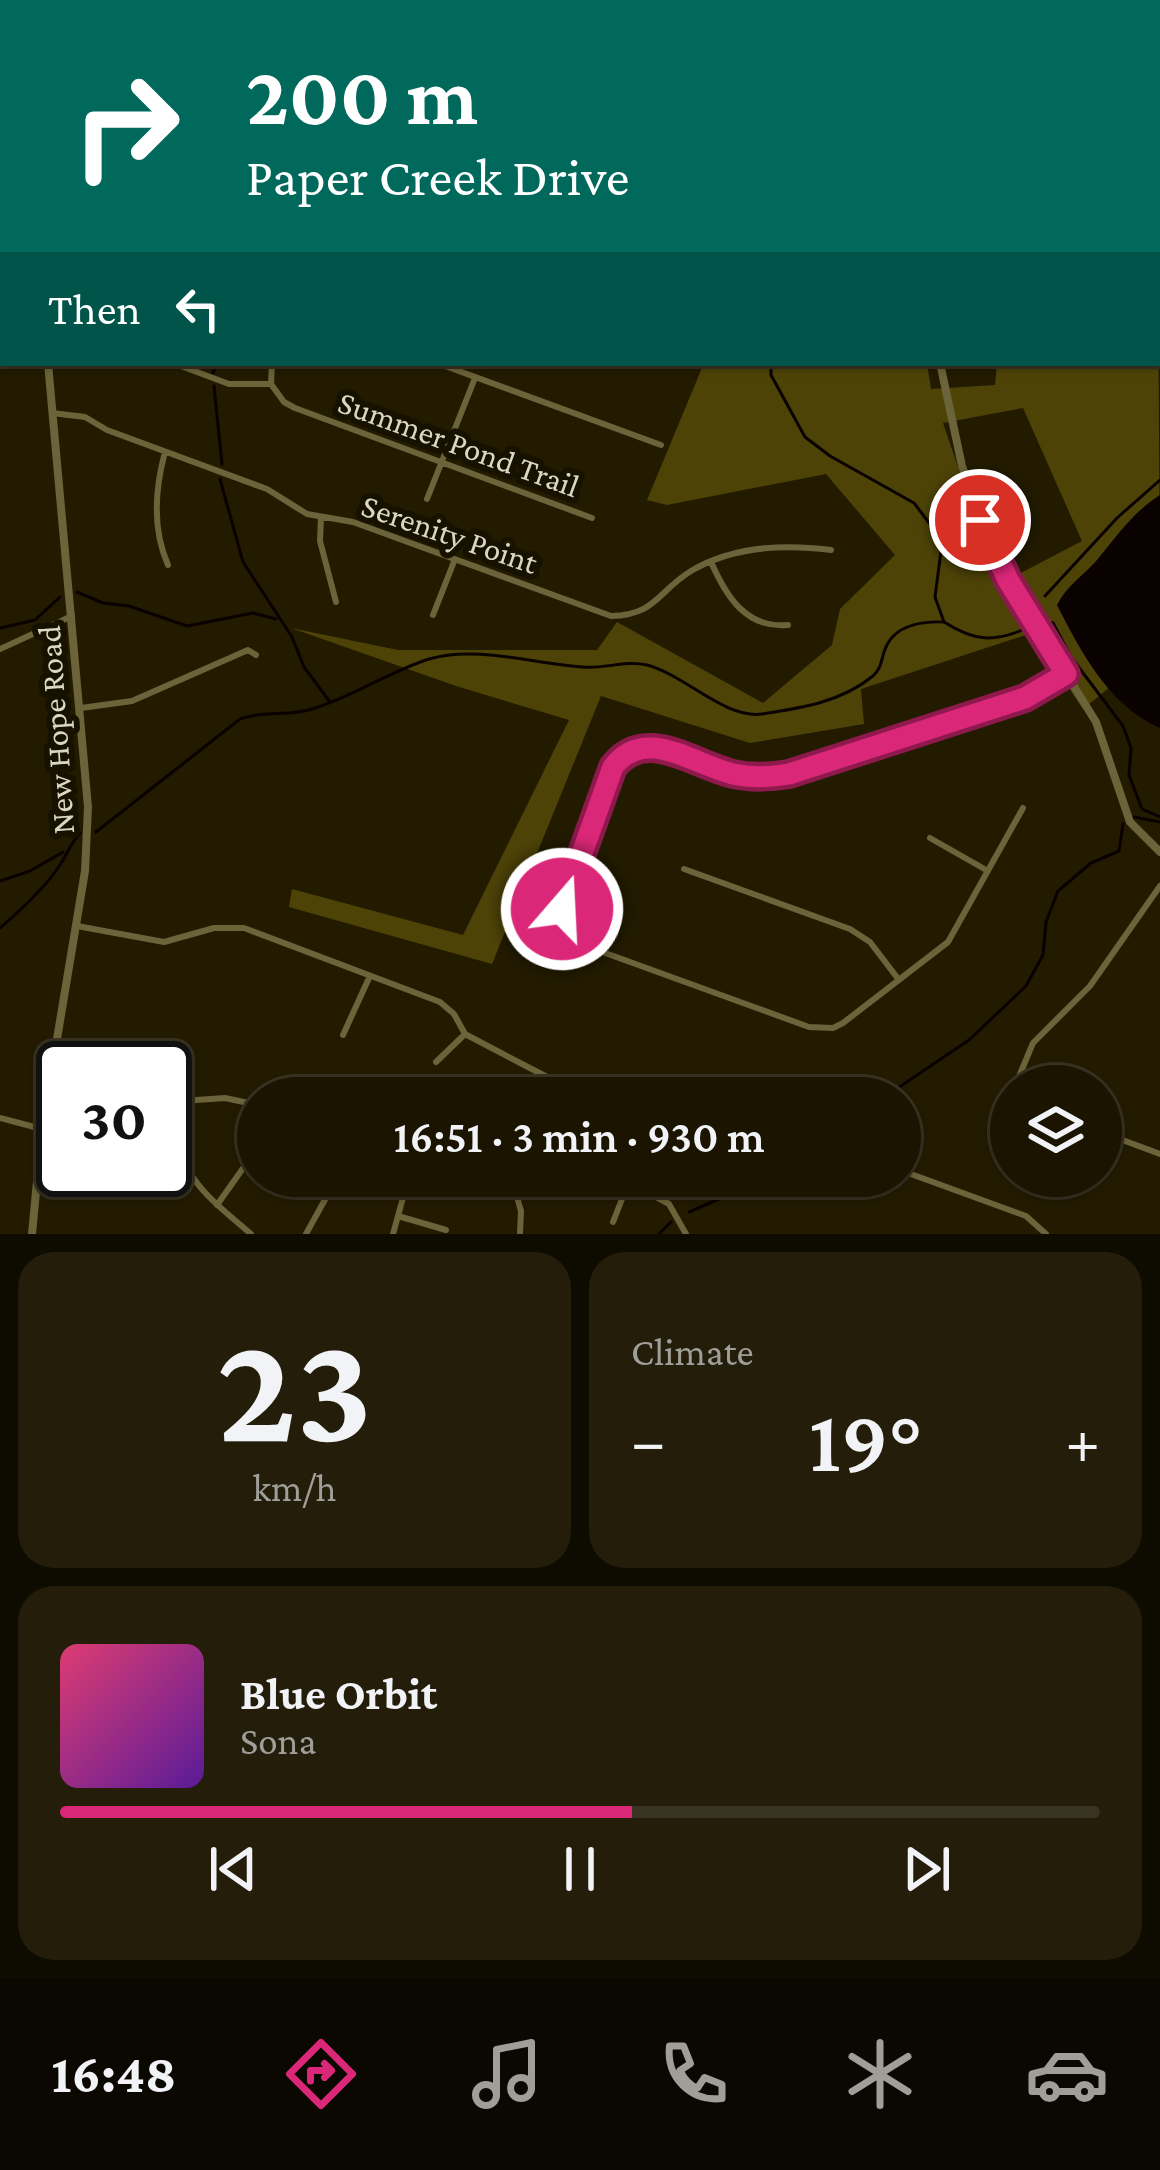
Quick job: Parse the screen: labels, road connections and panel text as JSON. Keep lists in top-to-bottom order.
{
  "streets": {
    "street": ["Summer Pond Trail", "Serenity Point", "New Hope Road"]
  },
  "crossings": [
    ["Serenity Point", "New Hope Road"]
  ],
  "page": {
    "turn": ["200 m", "Paper Creek Drive"],
    "then": "Then",
    "limit": "30",
    "trip": "16:51 · 3 min · 930 m",
    "tile": [
      ["23", "km/h"],
      "Climate"
    ],
    "heat": ["−", "19°", "+"],
    "song": ["Blue Orbit", "Sona"],
    "tabs": "16:48"
  }
}
